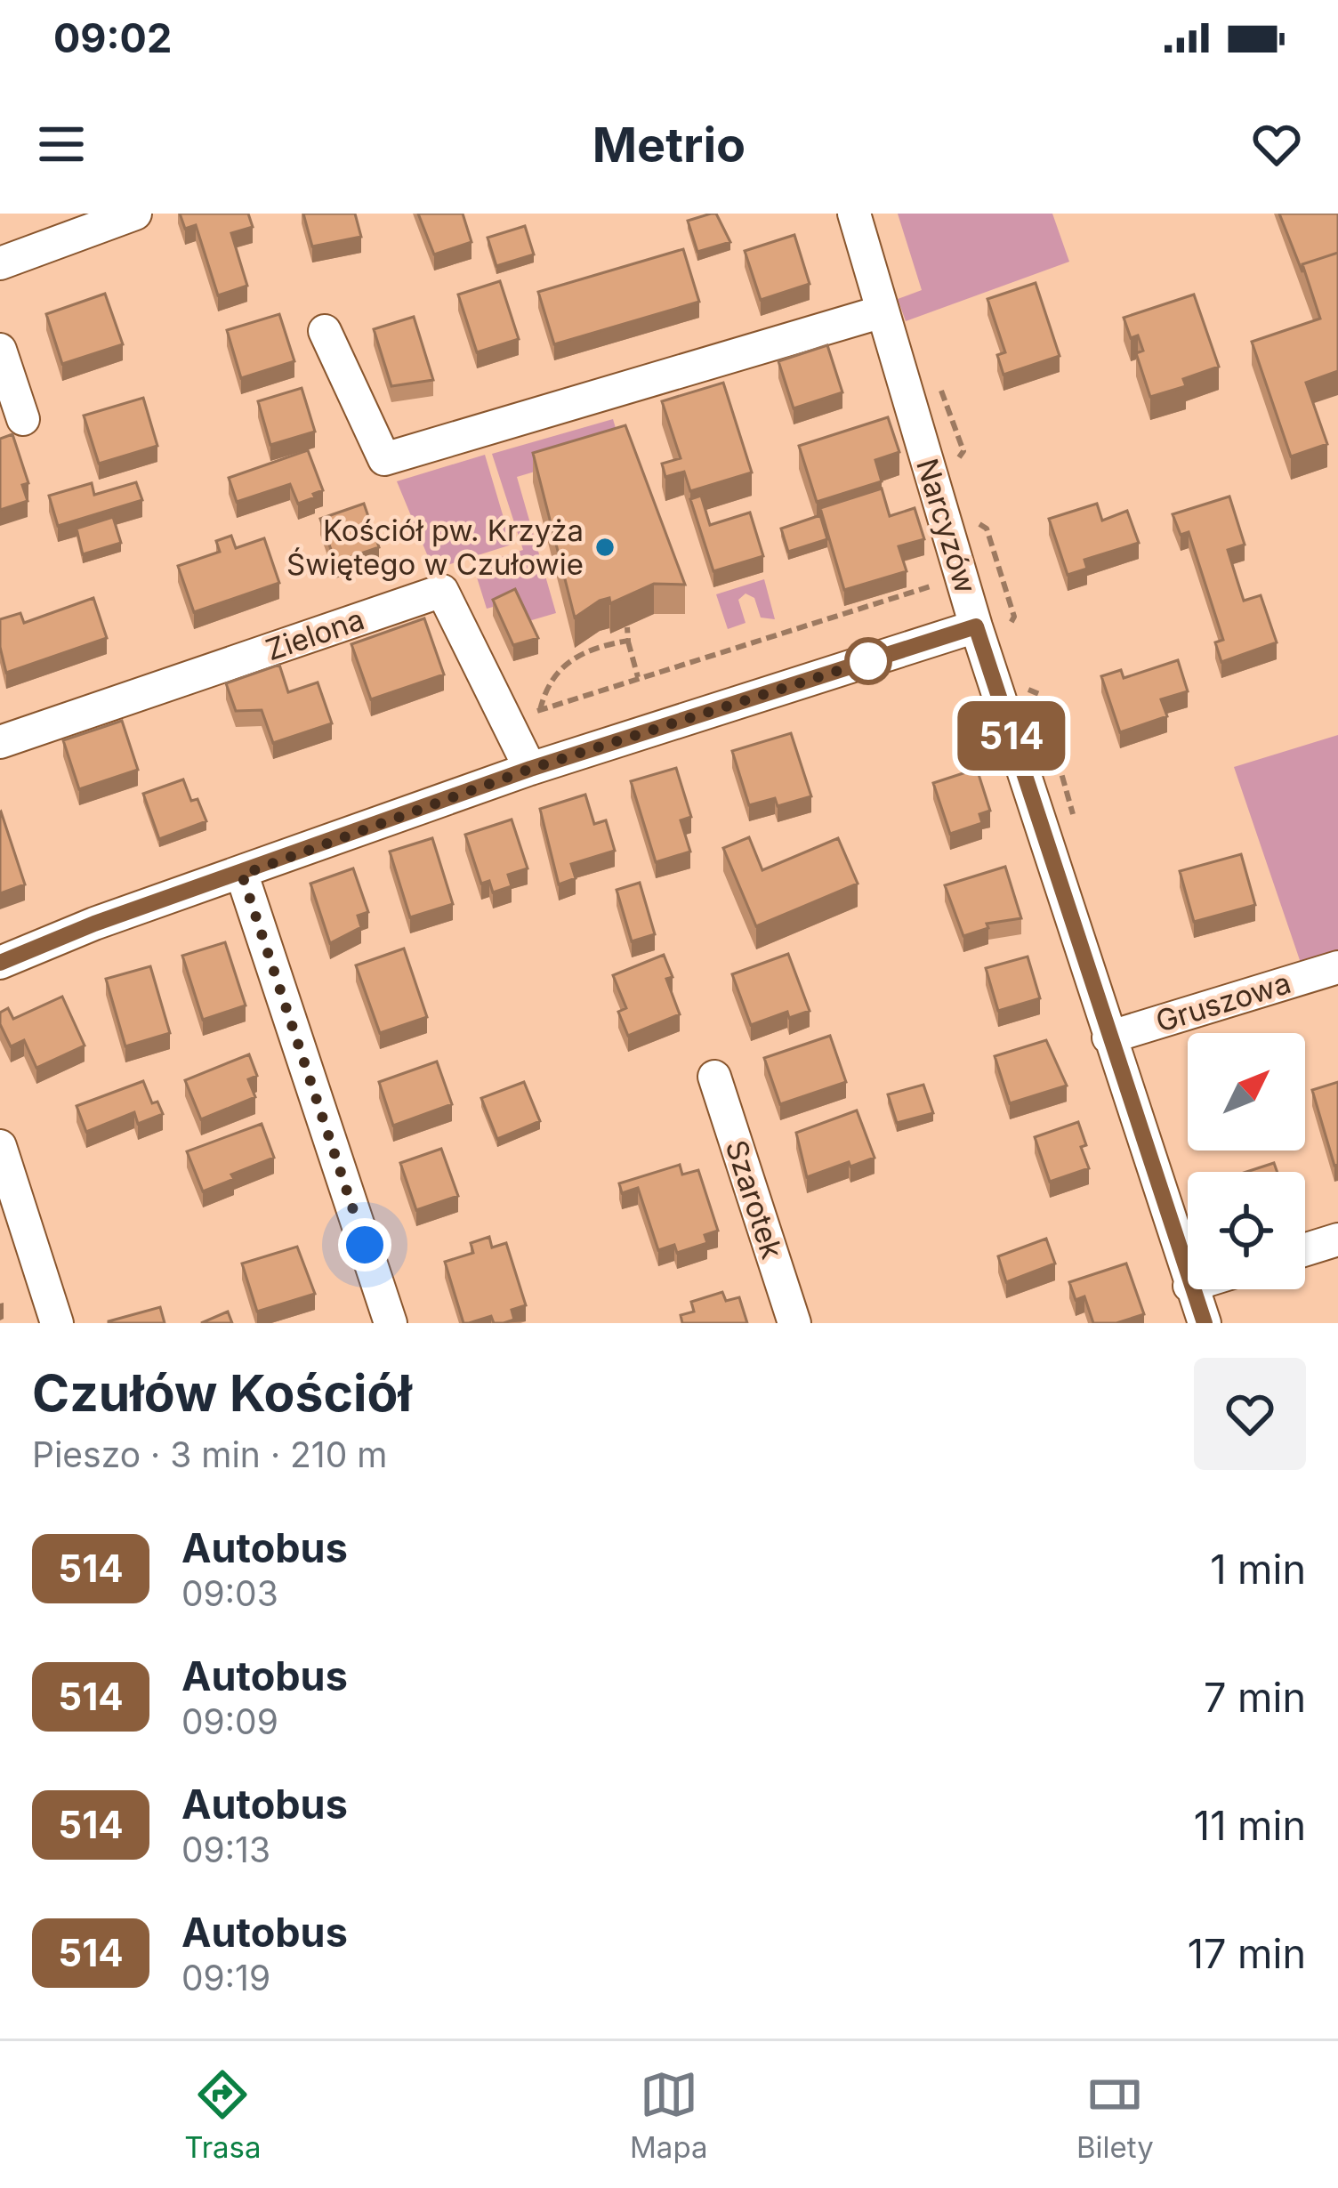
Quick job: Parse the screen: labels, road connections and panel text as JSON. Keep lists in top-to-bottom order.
{
  "streets": {
    "street": [
      "Narcyzów",
      "Zielona",
      "Gruszowa",
      "Szarotek"
    ]
  },
  "crossings": [
    ["Narcyzów", "Gruszowa"]
  ],
  "places": ["Kościół pw. Krzyża Świętego w Czułowie"],
  "lines": ["bus line 514"],
  "north": "top right",
  "page": {
    "status": "09:02",
    "header": "Metrio",
    "on_map": "514",
    "heading": ["Czułów Kościół", "Pieszo · 3 min · 210 m"],
    "list": [
      {
        "mark": "514",
        "name": "Autobus",
        "note": "09:03",
        "value": "1 min"
      },
      {
        "mark": "514",
        "name": "Autobus",
        "note": "09:09",
        "value": "7 min"
      },
      {
        "mark": "514",
        "name": "Autobus",
        "note": "09:13",
        "value": "11 min"
      },
      {
        "mark": "514",
        "name": "Autobus",
        "note": "09:19",
        "value": "17 min"
      }
    ],
    "tabs": ["Trasa", "Mapa", "Bilety"]
  }
}
